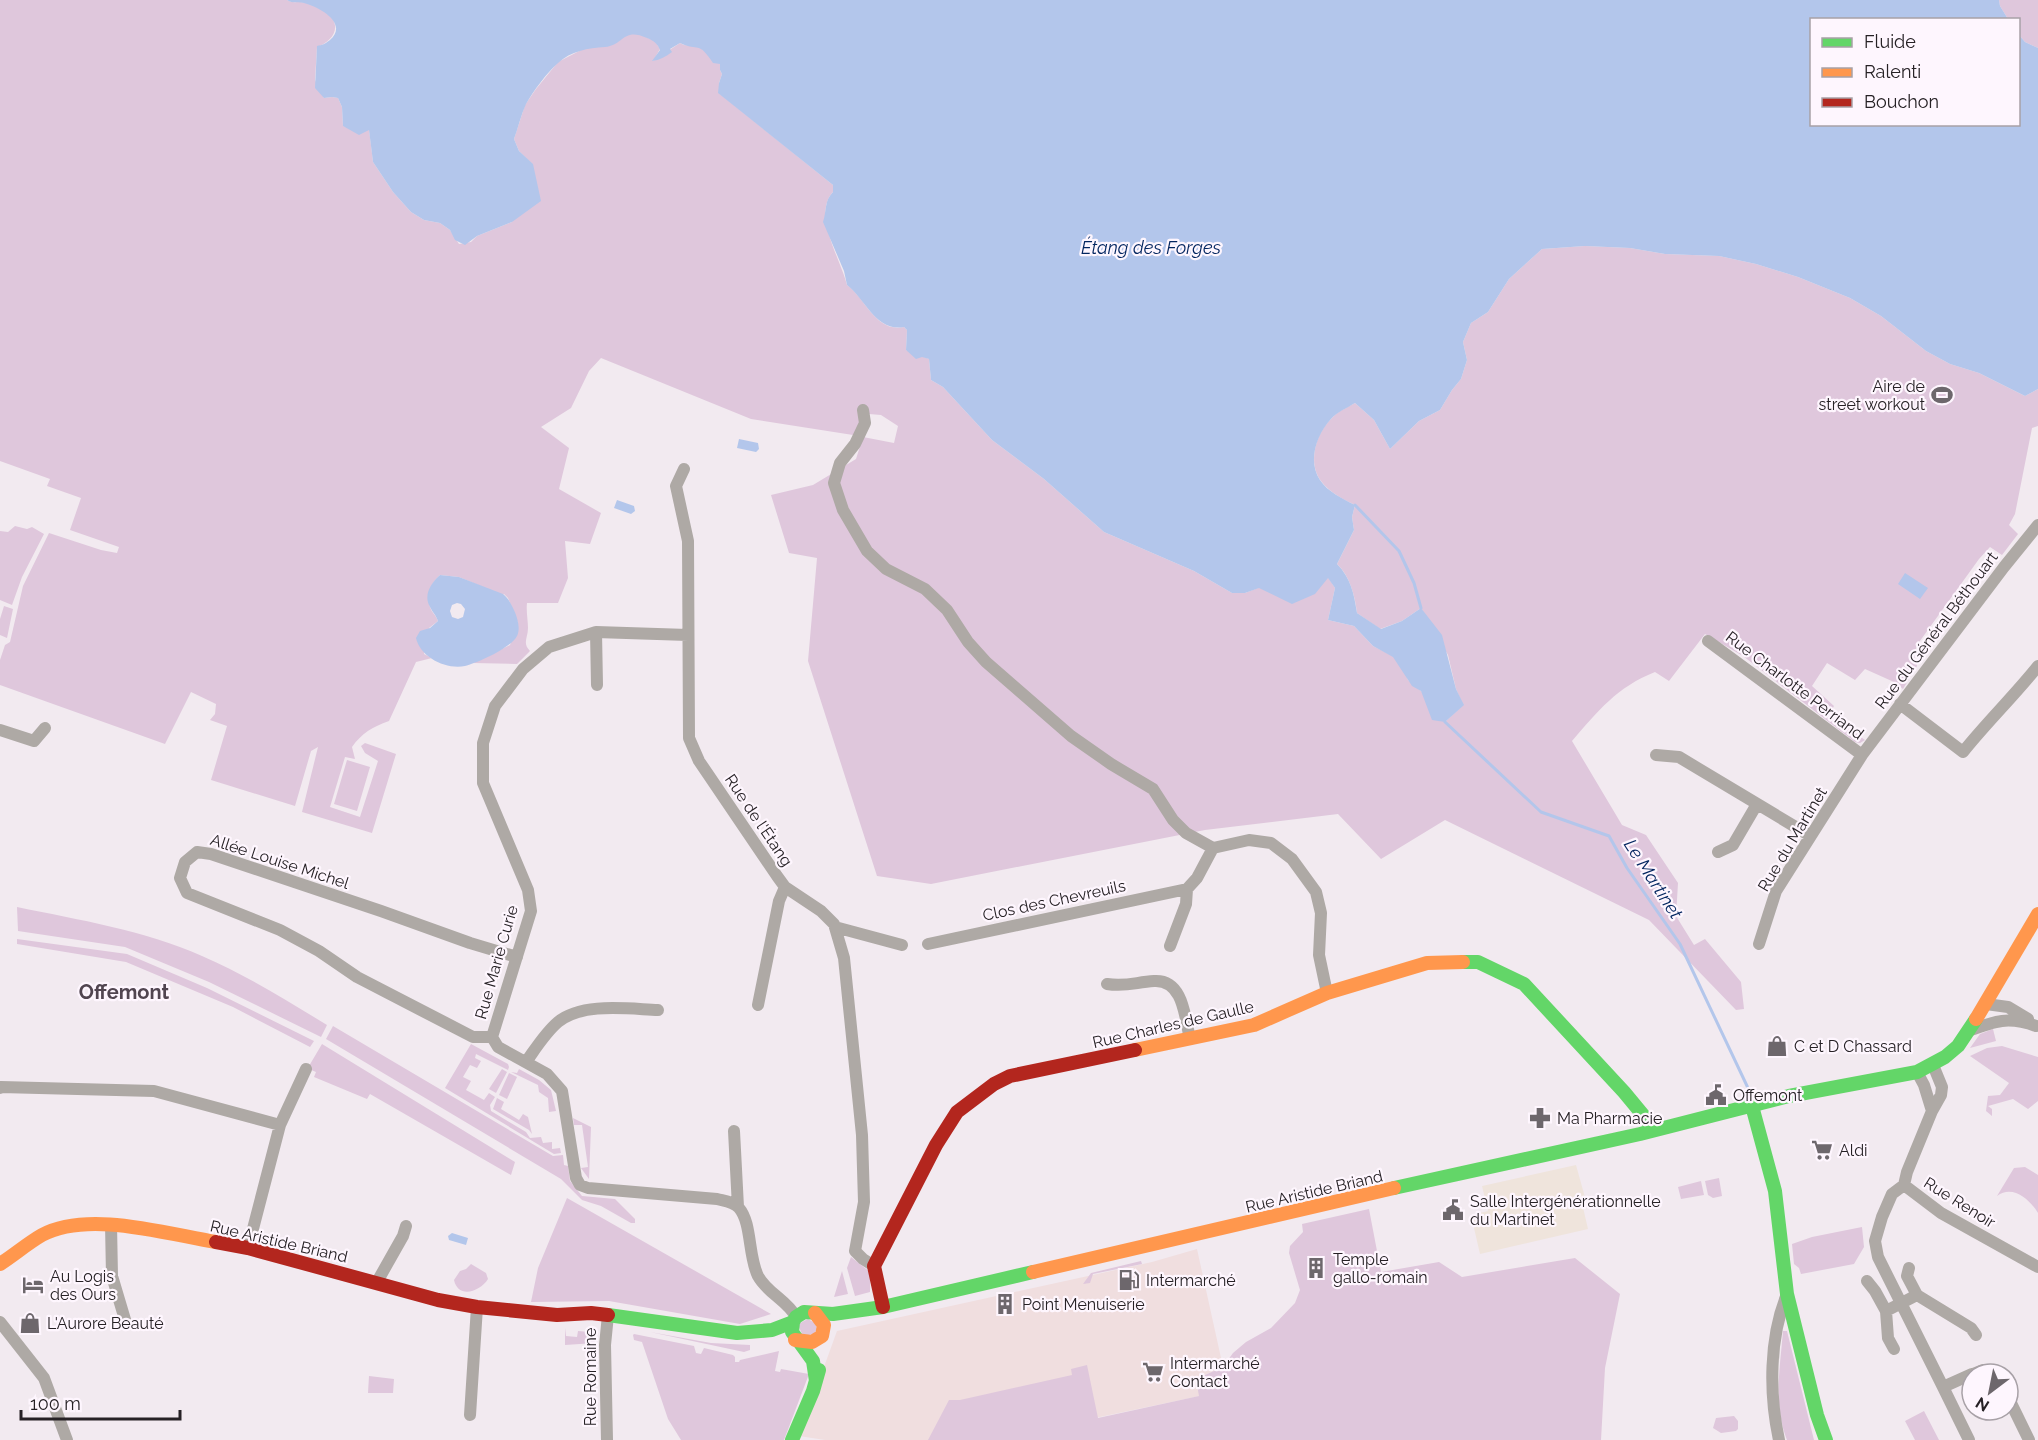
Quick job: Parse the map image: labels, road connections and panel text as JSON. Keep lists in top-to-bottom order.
{
  "streets": {
    "street": [
      "Rue du Général Béthouart",
      "Rue Charlotte Perriand",
      "Rue de l'Étang",
      "Rue du Martinet",
      "Allée Louise Michel",
      "Clos des Chevreuils",
      "Rue Marie Curie",
      "Rue Charles de Gaulle",
      "Rue Aristide Briand",
      "Rue Renoir",
      "Rue Romaine"
    ]
  },
  "crossings": [
    ["Rue du Général Béthouart", "Rue Charlotte Perriand"],
    ["Rue du Général Béthouart", "Rue du Martinet"],
    ["Rue Charlotte Perriand", "Rue du Martinet"],
    ["Rue de l'Étang", "Rue Marie Curie"],
    ["Rue de l'Étang", "Rue Charles de Gaulle"],
    ["Allée Louise Michel", "Rue Marie Curie"],
    ["Rue Charles de Gaulle", "Rue Aristide Briand"],
    ["Rue Aristide Briand", "Rue Renoir"],
    ["Rue Aristide Briand", "Rue Romaine"]
  ],
  "districts": ["Offemont"],
  "water": ["Étang des Forges", "Le Martinet"],
  "places": {
    "sports": ["Aire de street workout"],
    "shop": ["C et D Chassard", "L'Aurore Beauté"],
    "public building": ["Offemont", "Salle Intergénérationnelle du Martinet"],
    "pharmacy": ["Ma Pharmacie"],
    "supermarket": ["Aldi", "Intermarché Contact"],
    "building": ["Temple gallo-romain", "Point Menuiserie"],
    "fuel station": ["Intermarché"],
    "hotel": ["Au Logis des Ours"]
  },
  "legend": ["Fluide", "Ralenti", "Bouchon"],
  "scale_bar": "100 m",
  "north": "bottom left"
}
